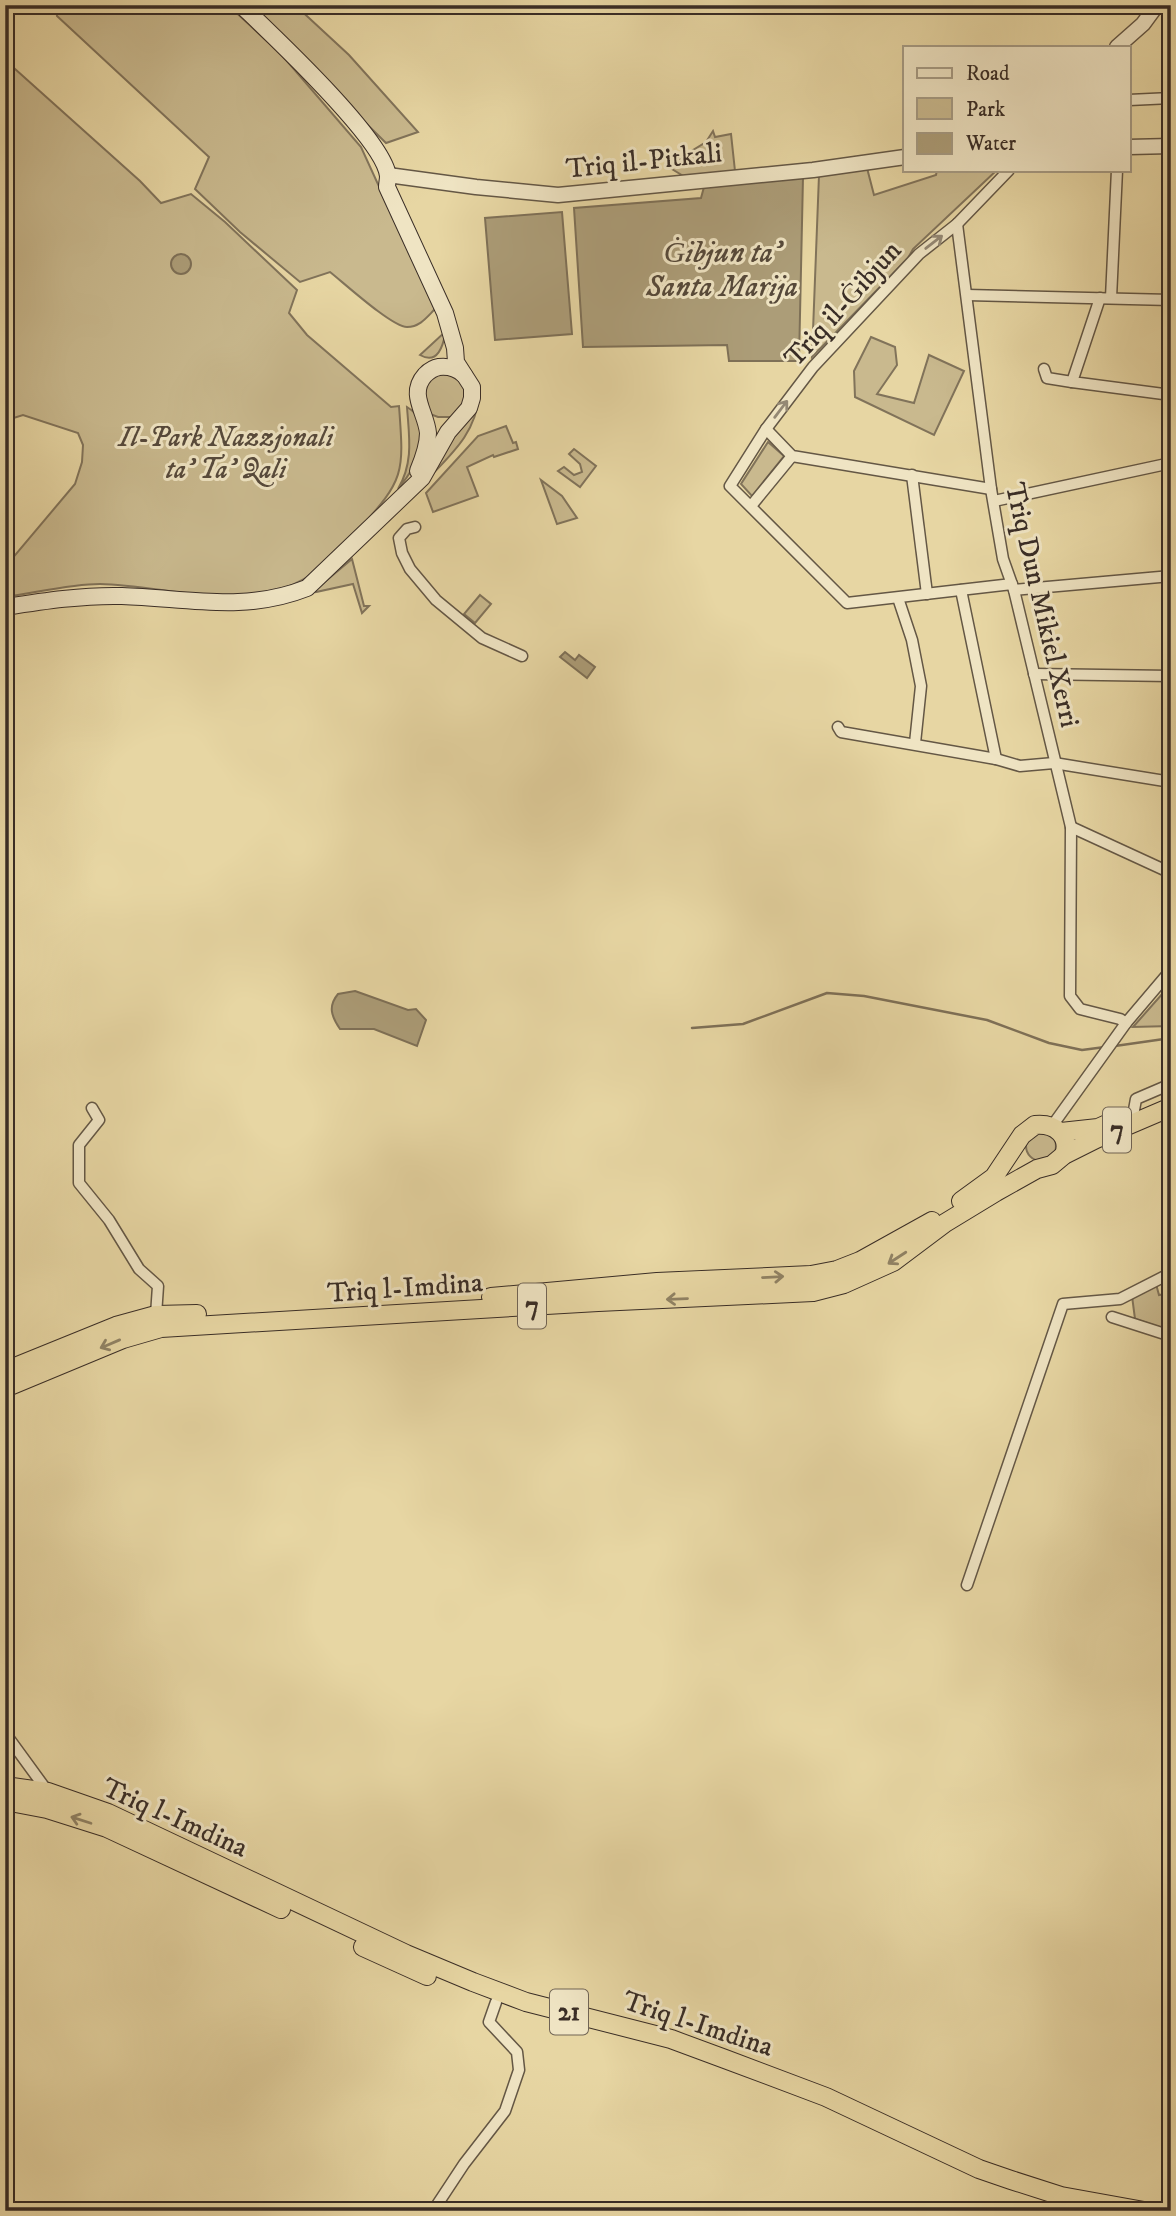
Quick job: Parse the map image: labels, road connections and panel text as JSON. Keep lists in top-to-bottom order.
{
  "streets": {
    "highway": ["7", "Triq l-Imdina", "21"],
    "street": ["Triq il-Pitkali", "Triq il-Ġibjun", "Triq Dun Mikiel Xerri"]
  },
  "crossings": [
    ["Triq il-Ġibjun", "Triq Dun Mikiel Xerri"],
    ["7", "Triq l-Imdina"]
  ],
  "one_way": ["Triq il-Ġibjun"],
  "water": ["Ġibjun ta' Santa Marija"],
  "parks": ["Il-Park Nazzjonali ta' Ta' Qali"],
  "legend": ["Road", "Park", "Water"]
}
